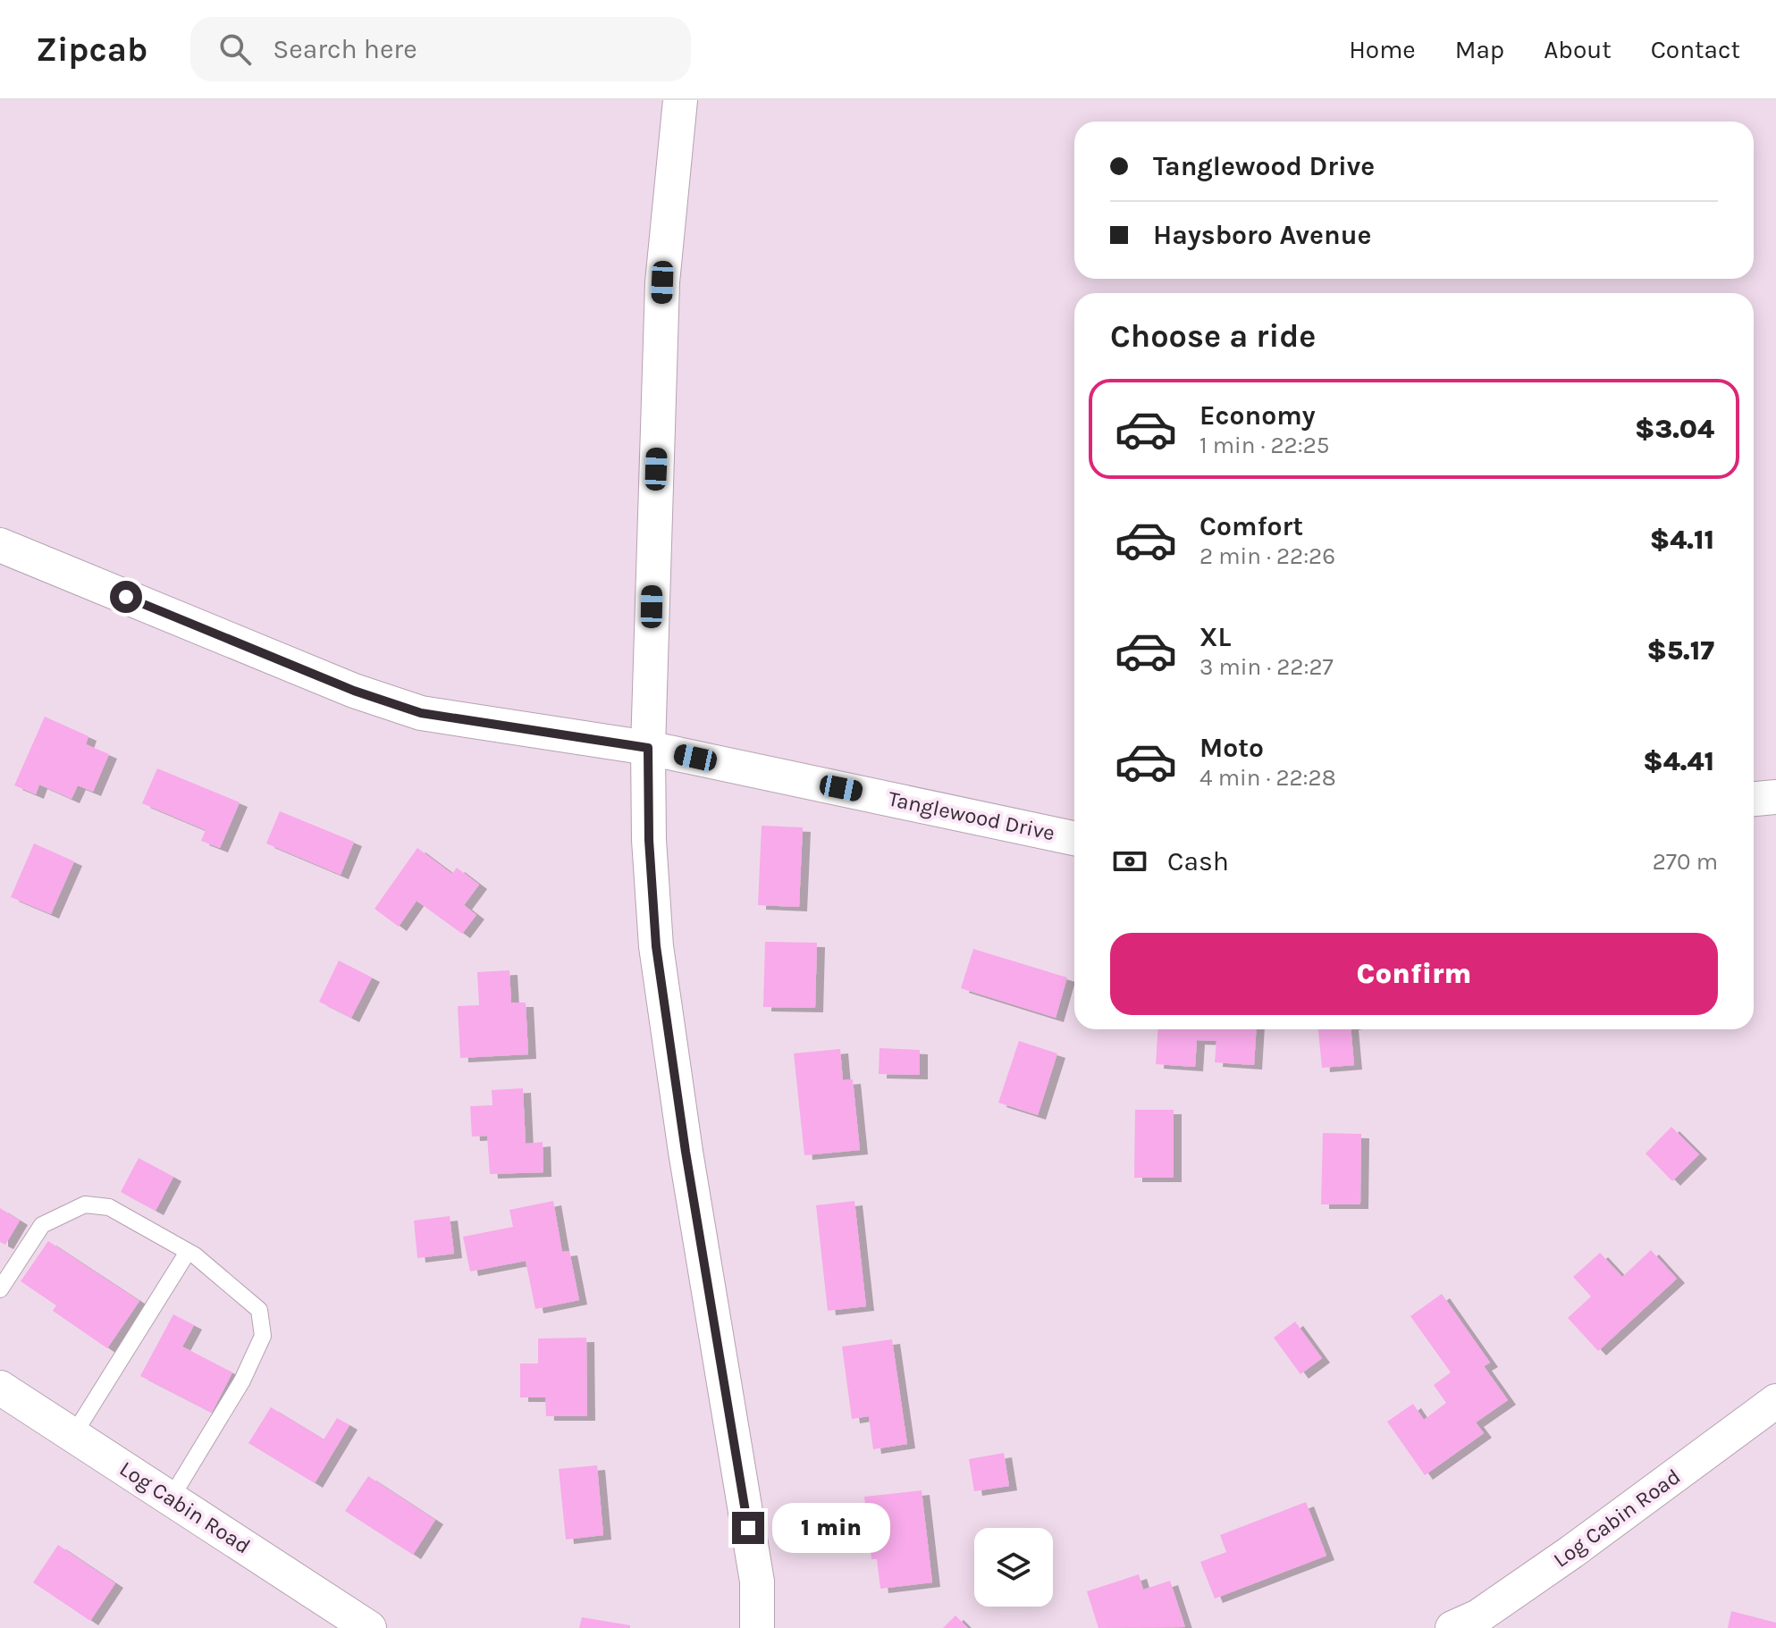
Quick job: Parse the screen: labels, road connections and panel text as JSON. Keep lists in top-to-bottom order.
{
  "streets": {
    "street": ["Tanglewood Drive", "Log Cabin Road"]
  },
  "page": {
    "header": "Zipcab",
    "search": "Search here",
    "nav": [
      "Home",
      "Map",
      "About",
      "Contact"
    ],
    "banner": ["Tanglewood Drive", "Haysboro Avenue"],
    "heading": "Choose a ride",
    "list": [
      {
        "name": "Economy",
        "note": "1 min · 22:25",
        "value": "$3.04"
      },
      {
        "name": "Comfort",
        "note": "2 min · 22:26",
        "value": "$4.11"
      },
      {
        "name": "XL",
        "note": "3 min · 22:27",
        "value": "$5.17"
      },
      {
        "name": "Moto",
        "note": "4 min · 22:28",
        "value": "$4.41"
      }
    ],
    "pay": ["Cash", "270 m"],
    "buttons": "Confirm",
    "bubble": "1 min"
  }
}
